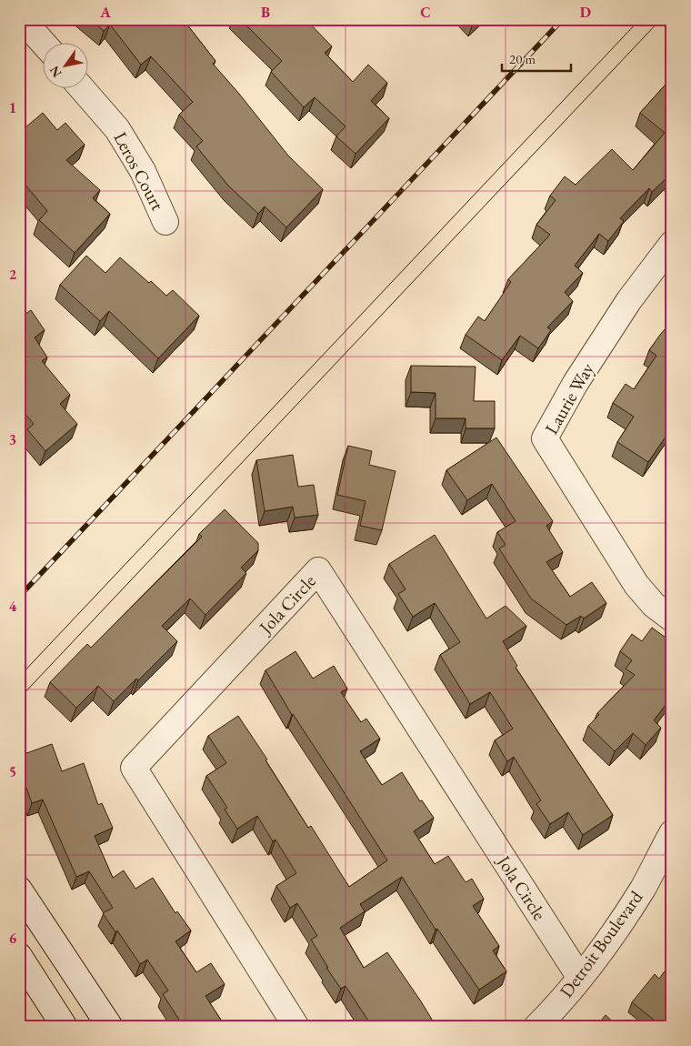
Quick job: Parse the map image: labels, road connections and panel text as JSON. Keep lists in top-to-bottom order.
{
  "streets": {
    "street": [
      "Leros Court",
      "Laurie Way",
      "Jola Circle",
      "Detroit Boulevard"
    ]
  },
  "crossings": [
    ["Jola Circle", "Detroit Boulevard"]
  ],
  "scale_bar": "20 m",
  "north": "bottom left",
  "grid": {
    "columns": [
      "A",
      "B",
      "C",
      "D"
    ],
    "rows": [
      "1",
      "2",
      "3",
      "4",
      "5",
      "6"
    ]
  }
}
